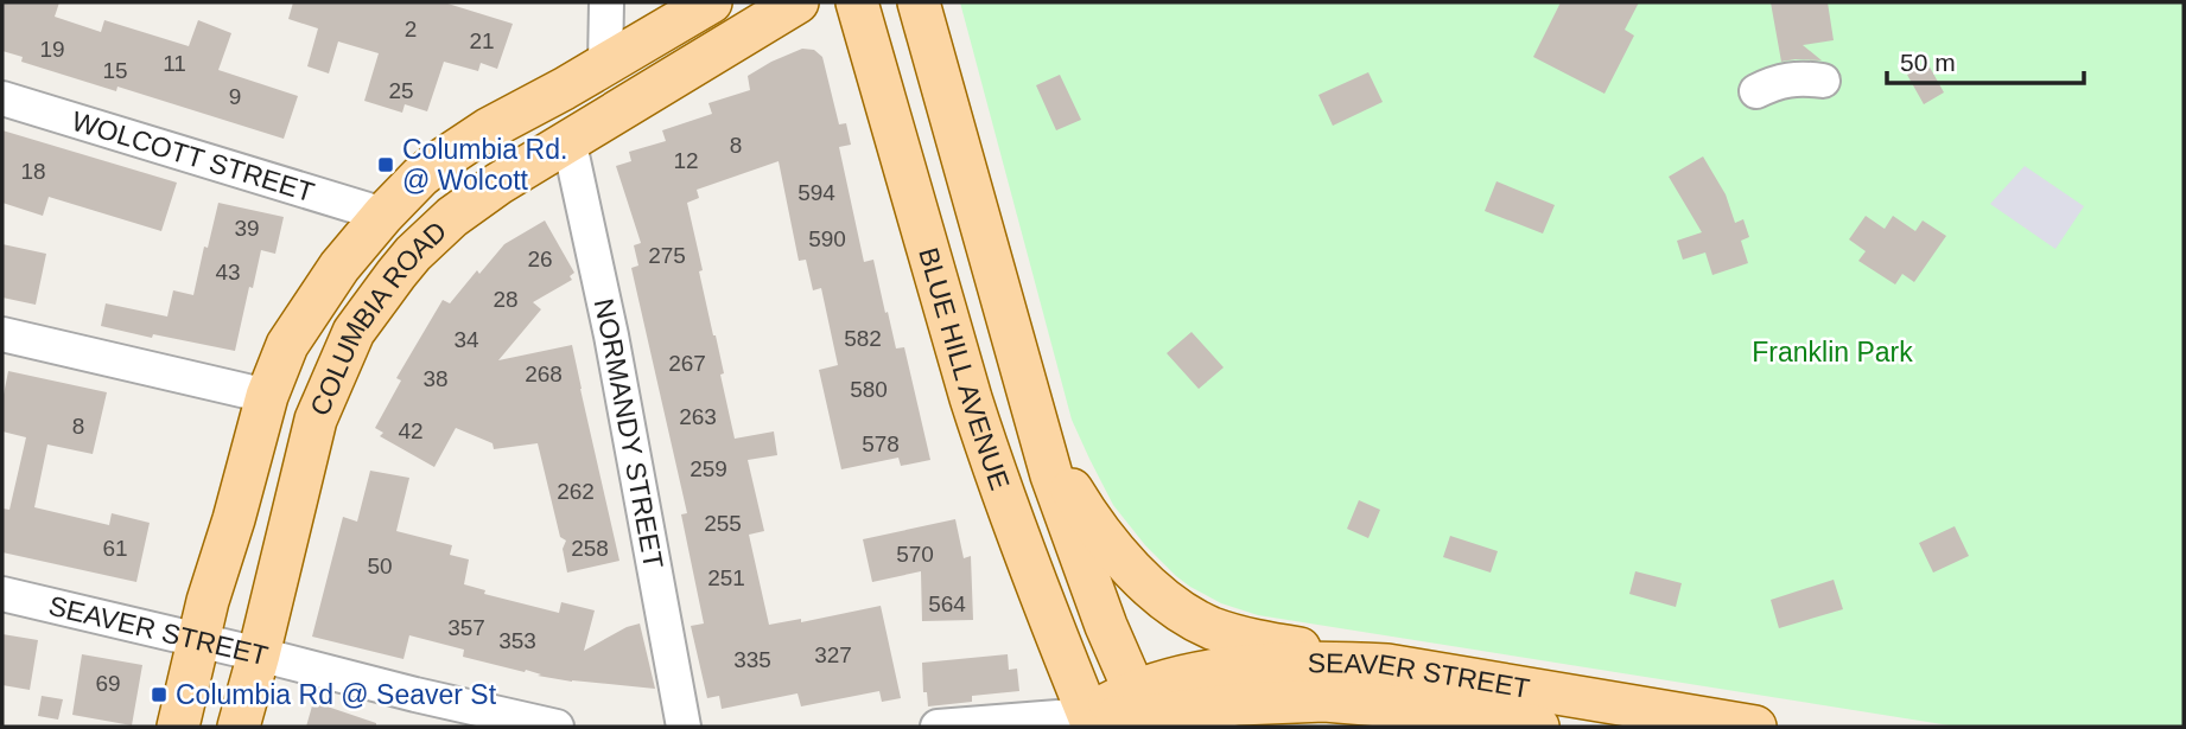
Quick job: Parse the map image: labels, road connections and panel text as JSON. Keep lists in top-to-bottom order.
{
  "streets": {
    "main road": ["COLUMBIA ROAD", "BLUE HILL AVENUE", "SEAVER STREET"],
    "street": ["WOLCOTT STREET", "NORMANDY STREET"]
  },
  "crossings": [
    ["WOLCOTT STREET", "COLUMBIA ROAD"],
    ["COLUMBIA ROAD", "NORMANDY STREET"],
    ["COLUMBIA ROAD", "SEAVER STREET"],
    ["BLUE HILL AVENUE", "SEAVER STREET"]
  ],
  "parks": ["Franklin Park"],
  "places": {
    "transit": ["Columbia Rd. @ Wolcott", "Columbia Rd @ Seaver St"]
  },
  "house_numbers": [
    "2",
    "21",
    "19",
    "11",
    "15",
    "25",
    "9",
    "8",
    "12",
    "18",
    "594",
    "39",
    "590",
    "275",
    "26",
    "43",
    "28",
    "582",
    "34",
    "267",
    "268",
    "38",
    "580",
    "263",
    "8",
    "42",
    "578",
    "259",
    "262",
    "255",
    "61",
    "258",
    "570",
    "50",
    "251",
    "564",
    "357",
    "353",
    "327",
    "335",
    "69"
  ],
  "scale_bar": "50 m"
}
